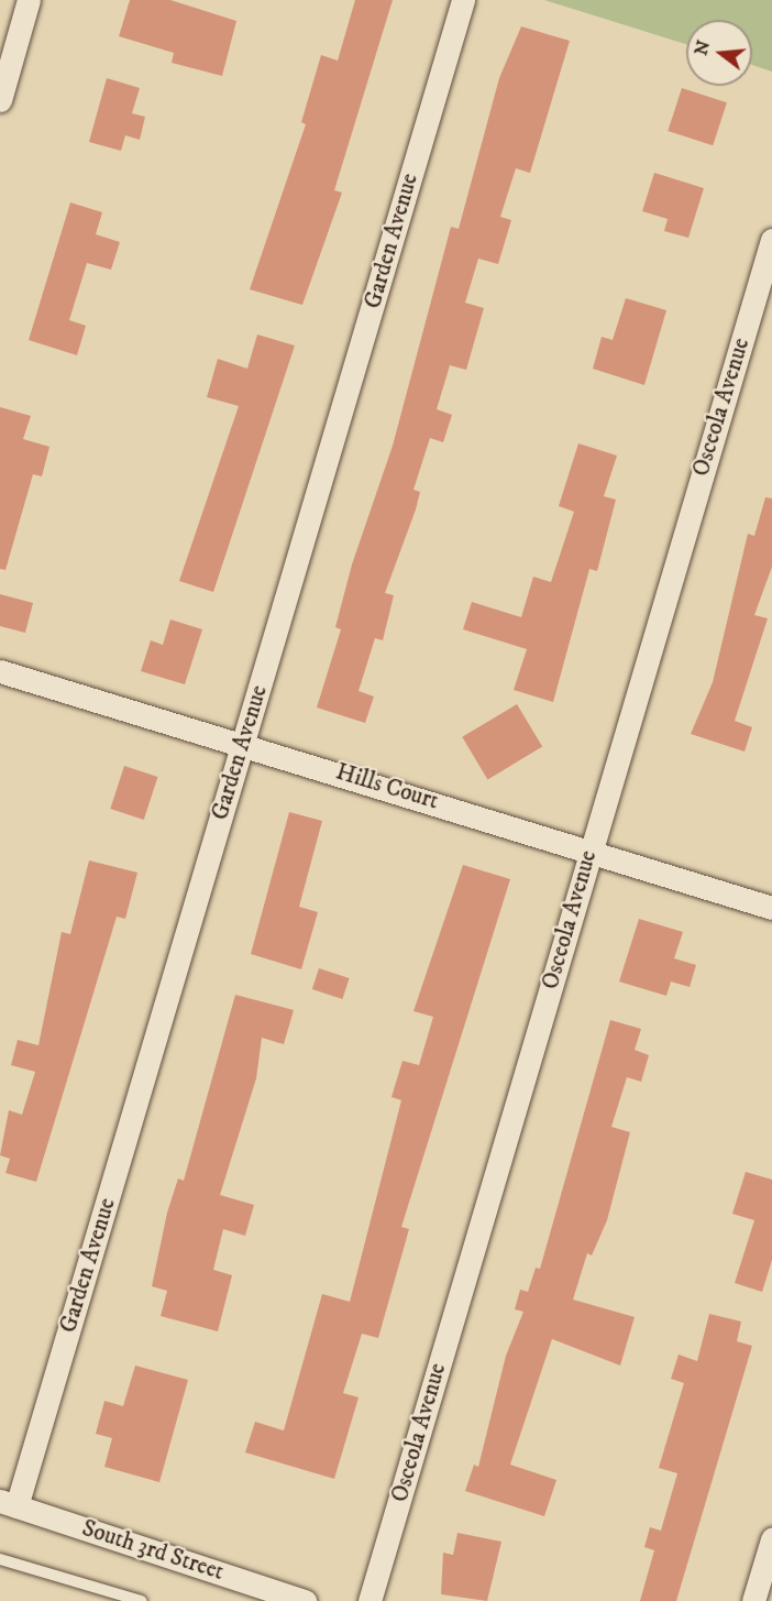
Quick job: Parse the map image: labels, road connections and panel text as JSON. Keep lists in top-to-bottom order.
{
  "streets": {
    "street": [
      "Garden Avenue",
      "Osceola Avenue",
      "Hills Court",
      "South 3rd Street"
    ]
  },
  "crossings": [
    ["Garden Avenue", "Hills Court"],
    ["Garden Avenue", "South 3rd Street"],
    ["Osceola Avenue", "Hills Court"]
  ],
  "north": "left"
}
